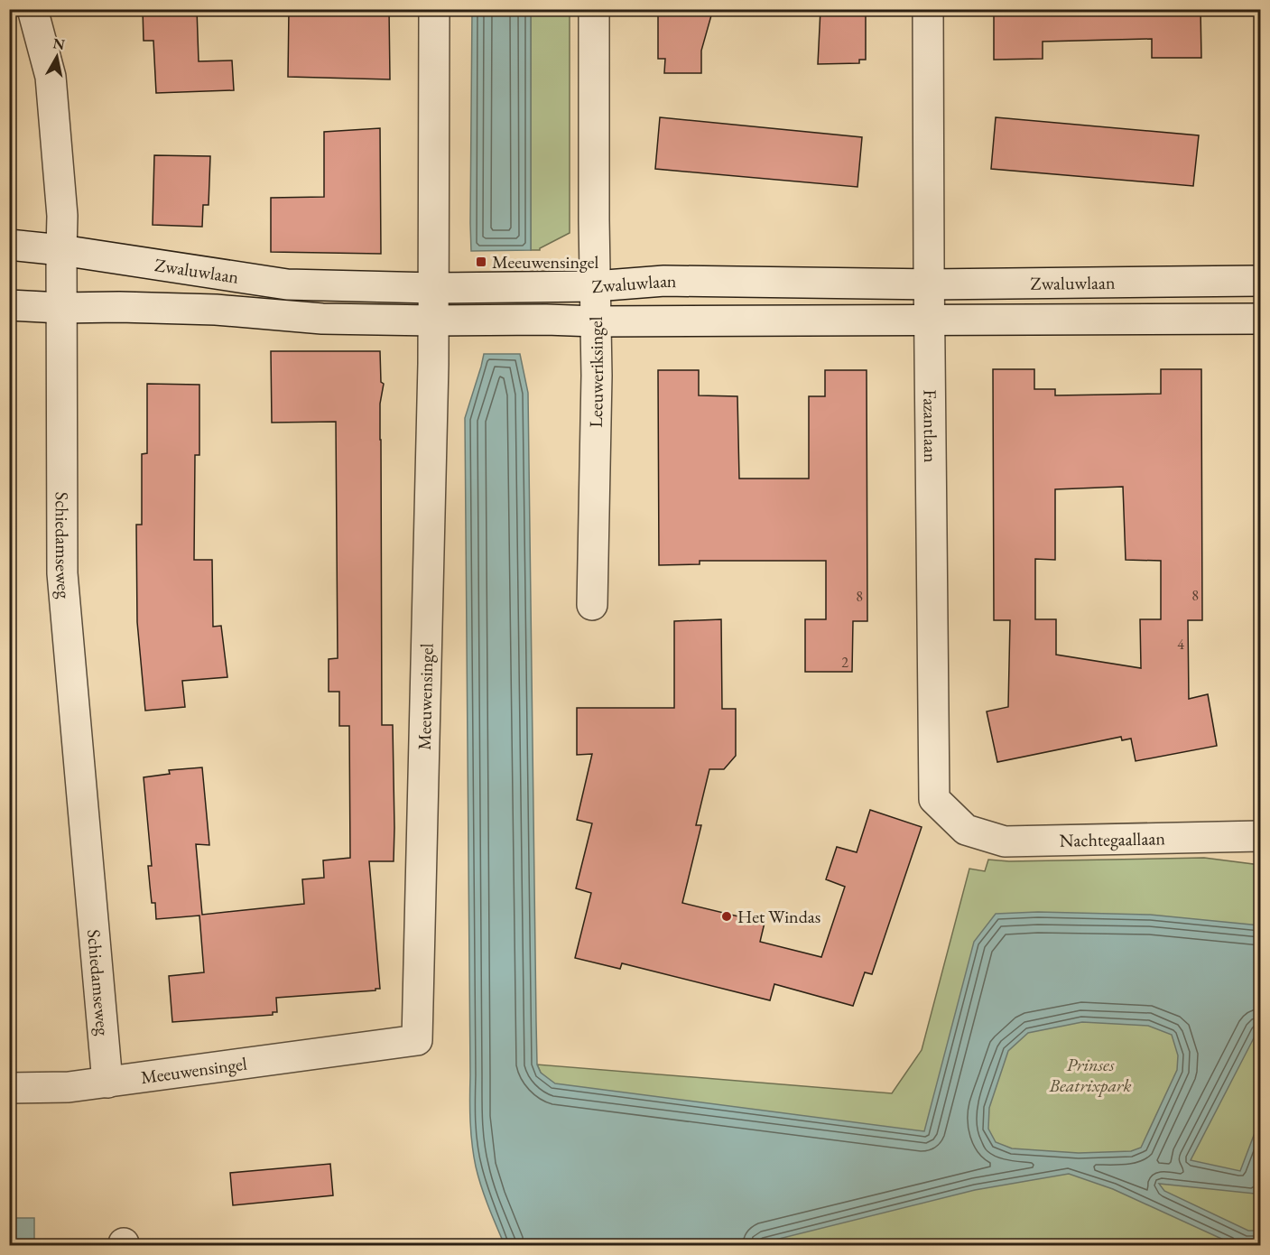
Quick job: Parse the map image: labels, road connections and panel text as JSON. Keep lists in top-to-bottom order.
{
  "streets": {
    "street": [
      "Zwaluwlaan",
      "Leeuweriksingel",
      "Fazantlaan",
      "Schiedamseweg",
      "Meeuwensingel",
      "Nachtegaallaan"
    ]
  },
  "crossings": [
    ["Zwaluwlaan", "Leeuweriksingel"],
    ["Zwaluwlaan", "Fazantlaan"],
    ["Zwaluwlaan", "Schiedamseweg"],
    ["Zwaluwlaan", "Meeuwensingel"],
    ["Fazantlaan", "Nachtegaallaan"],
    ["Schiedamseweg", "Meeuwensingel"]
  ],
  "parks": ["Prinses Beatrixpark"],
  "places": {
    "transit": ["Meeuwensingel"],
    "other": ["Het Windas"]
  },
  "house_numbers": [
    "8",
    "8",
    "4",
    "2"
  ],
  "north": "top"
}
